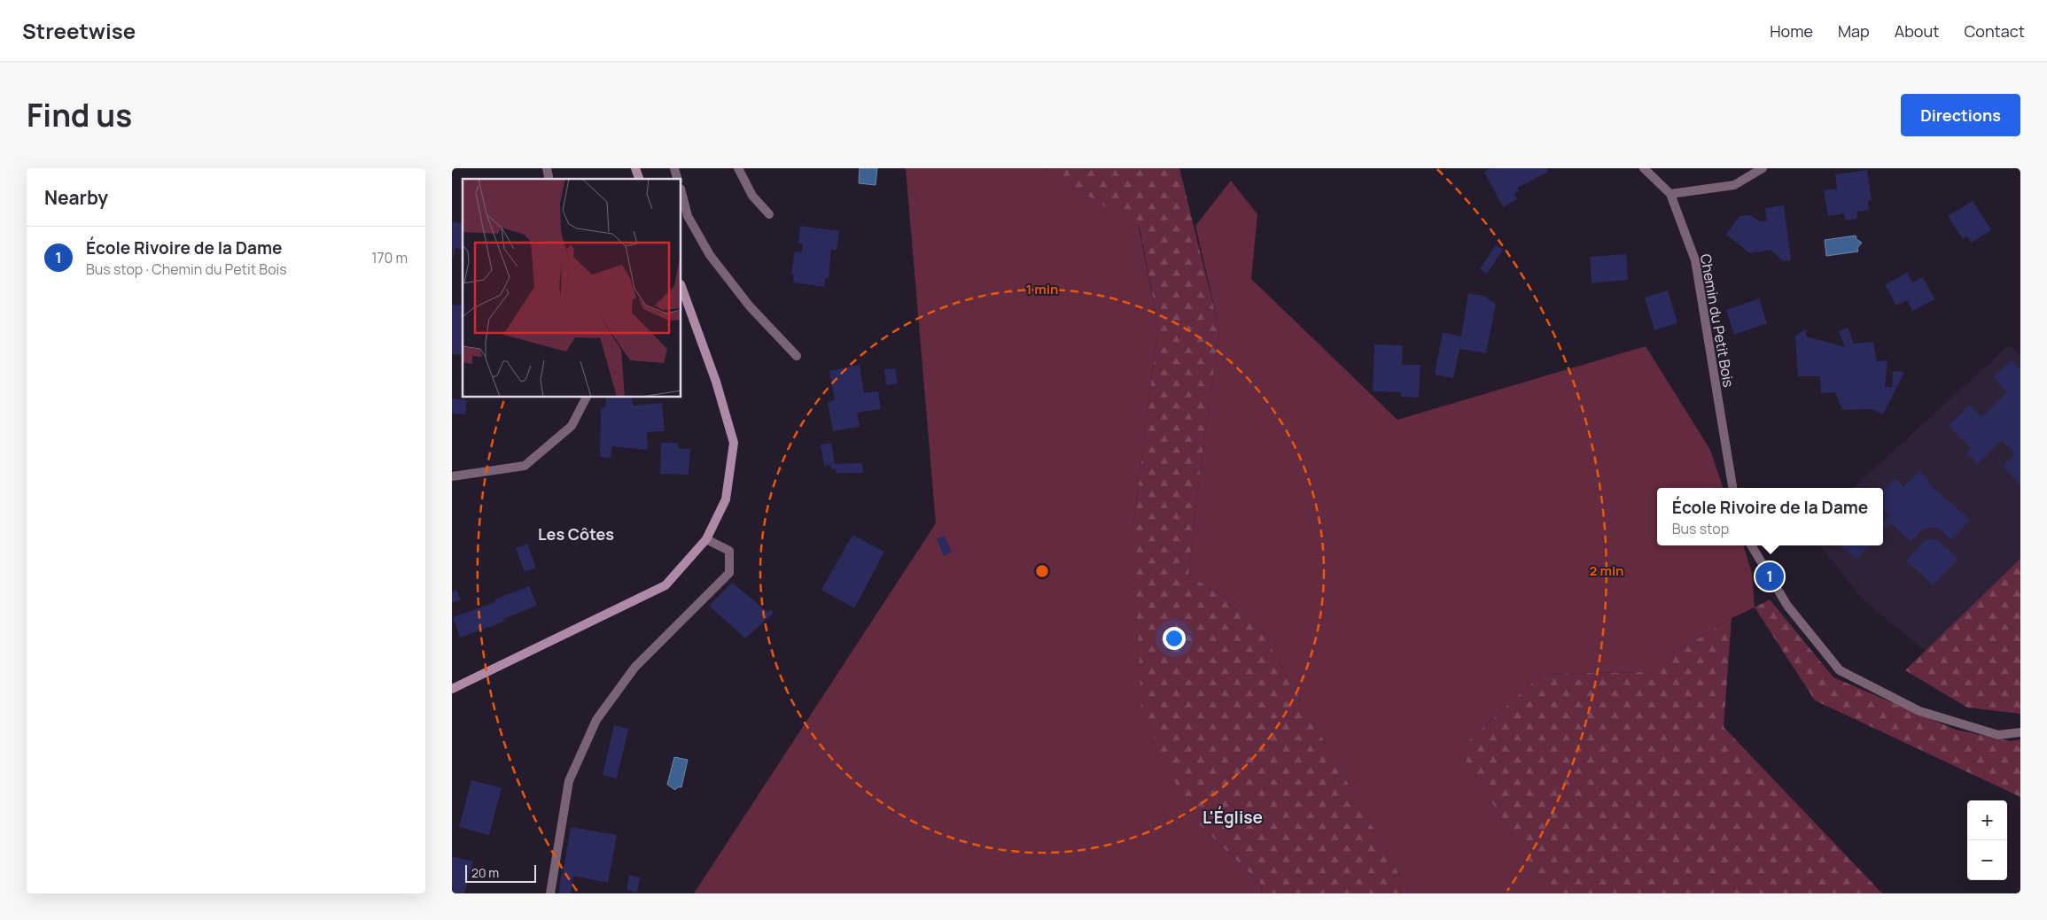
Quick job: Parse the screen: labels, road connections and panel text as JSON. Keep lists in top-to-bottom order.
{
  "streets": {
    "street": ["Chemin du Petit Bois"]
  },
  "districts": ["Les Côtes", "L'Église"],
  "scale_bar": "20 m",
  "page": {
    "header": "Streetwise",
    "nav": [
      "Home",
      "Map",
      "About",
      "Contact"
    ],
    "title": "Find us",
    "buttons": "Directions",
    "heading": "Nearby",
    "list": [
      {
        "mark": "1",
        "name": "École Rivoire de la Dame",
        "note": "Bus stop · Chemin du Petit Bois",
        "value": "170 m"
      }
    ],
    "popup": ["École Rivoire de la Dame", "Bus stop"],
    "pins": "1",
    "map_buttons": ["+", "−"],
    "scale": "20 m"
  },
  "rings": ["1 min", "2 min"]
}
